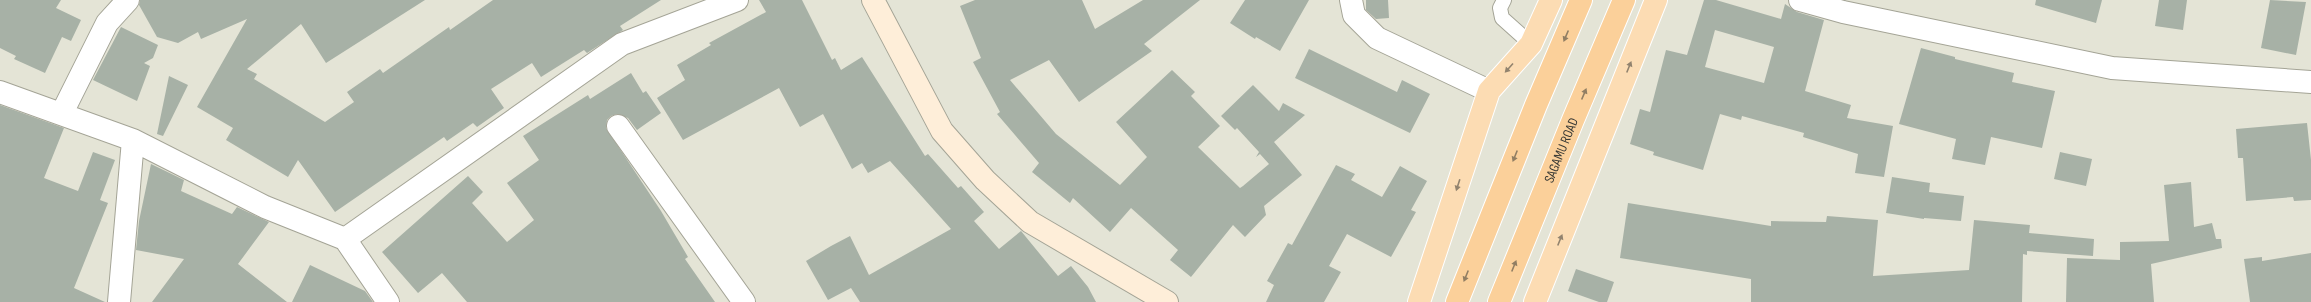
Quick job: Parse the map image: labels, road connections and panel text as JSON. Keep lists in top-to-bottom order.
{
  "streets": {
    "highway": ["SAGAMU ROAD"]
  }
}
